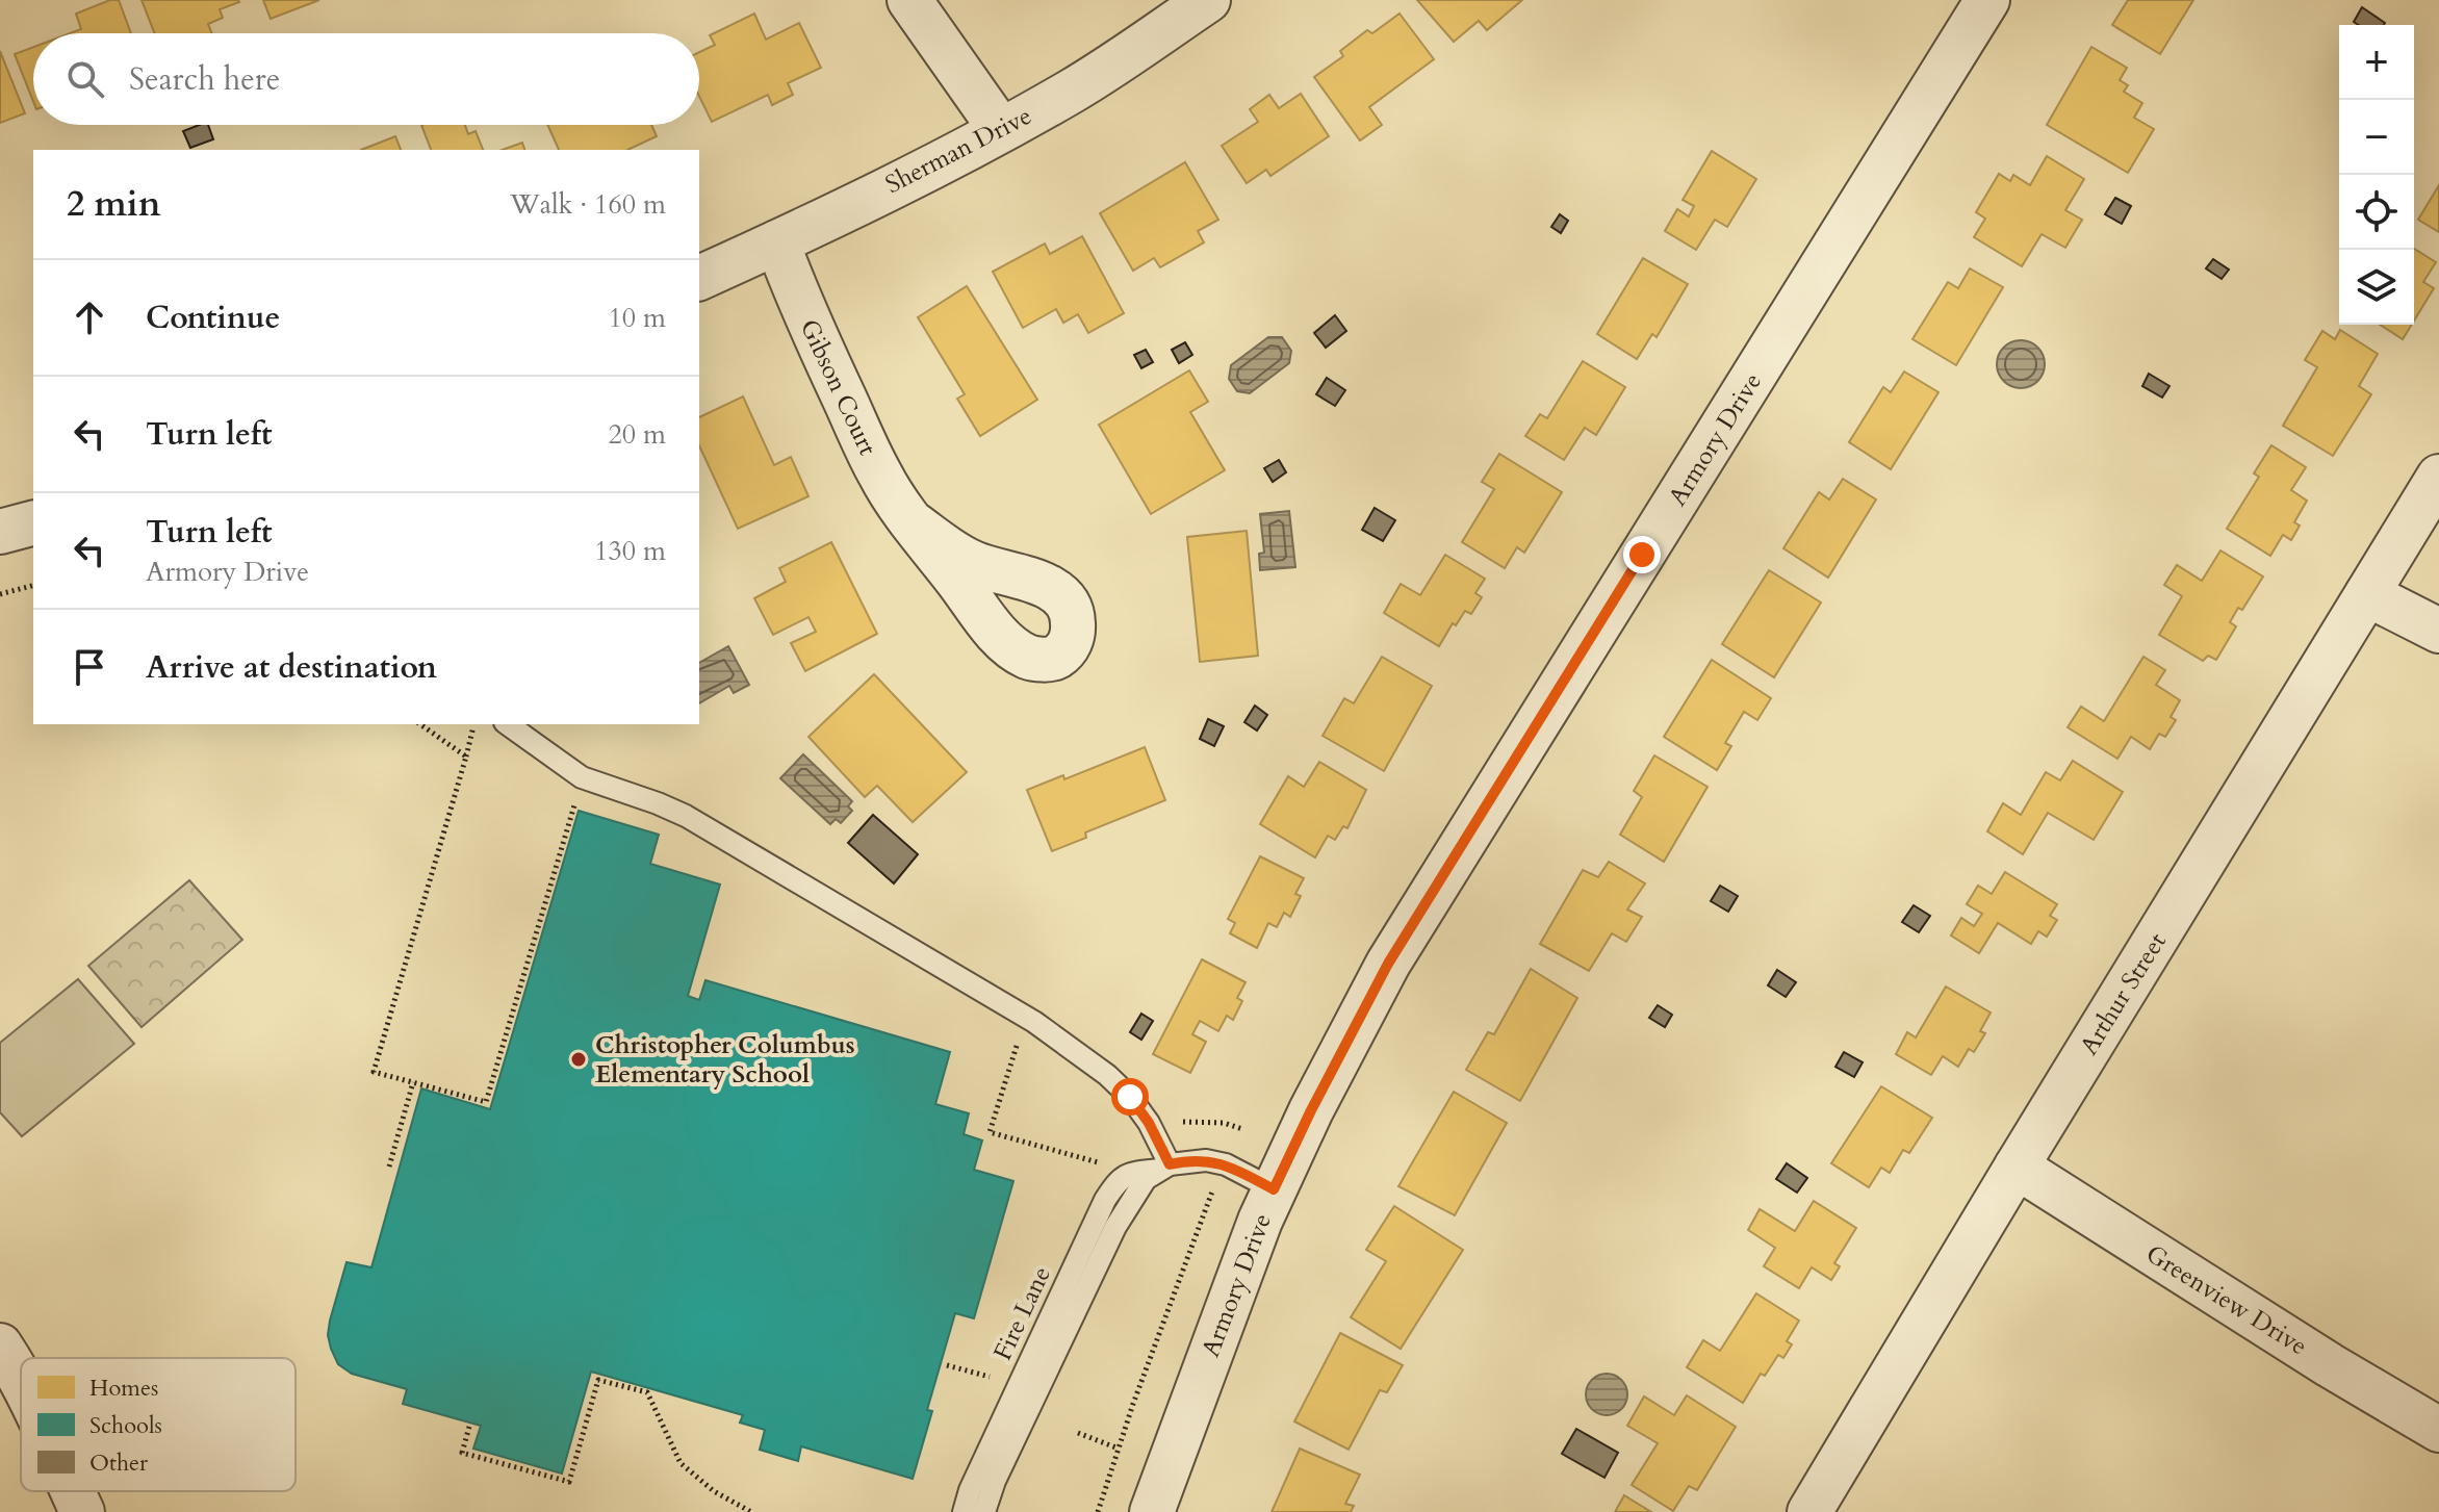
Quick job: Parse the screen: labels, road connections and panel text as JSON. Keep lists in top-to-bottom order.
{
  "streets": {
    "street": [
      "Sherman Drive",
      "Gibson Court",
      "Armory Drive",
      "Arthur Street",
      "Greenview Drive"
    ],
    "lane": ["Fire Lane"]
  },
  "crossings": [
    ["Sherman Drive", "Gibson Court"],
    ["Armory Drive", "Fire Lane"],
    ["Arthur Street", "Greenview Drive"]
  ],
  "places": ["Christopher Columbus Elementary School"],
  "legend": ["Homes", "Schools", "Other"],
  "page": {
    "map_buttons": ["+", "−"],
    "search": "Search here",
    "heading": ["2 min", "Walk · 160 m"],
    "list": [
      ["Continue", "10 m"],
      ["Turn left", "20 m"],
      ["Turn left", "Armory Drive", "130 m"],
      "Arrive at destination"
    ]
  }
}
